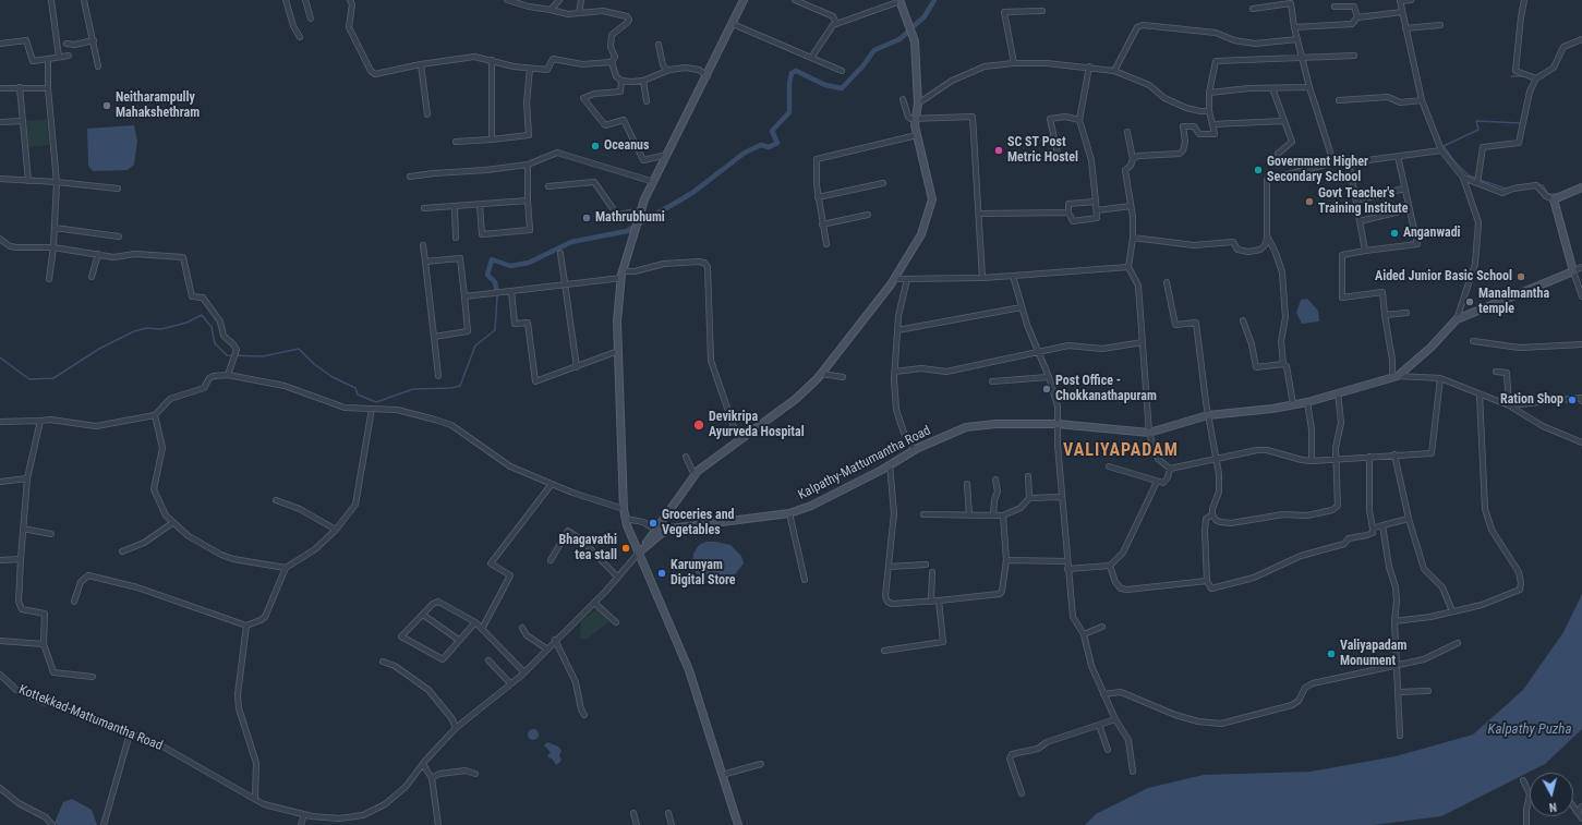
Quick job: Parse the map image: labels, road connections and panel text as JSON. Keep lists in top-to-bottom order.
{
  "streets": {
    "street": ["Kalpathy-Mattumantha Road", "Kottekkad-Mattumantha Road"]
  },
  "crossings": [
    ["Kalpathy-Mattumantha Road", "Kottekkad-Mattumantha Road"]
  ],
  "districts": ["VALIYAPADAM"],
  "water": ["Kalpathy Puzha"],
  "places": [
    "Neitharampully Mahakshethram",
    "Oceanus",
    "SC ST Post Metric Hostel",
    "Government Higher Secondary School",
    "Govt Teacher's Training Institute",
    "Mathrubhumi",
    "Anganwadi",
    "Aided Junior Basic School",
    "Manalmantha temple",
    "Post Office - Chokkanathapuram",
    "Ration Shop",
    "Devikripa Ayurveda Hospital",
    "Groceries and Vegetables",
    "Bhagavathi tea stall",
    "Karunyam Digital Store",
    "Valiyapadam Monument"
  ],
  "north": "bottom"
}
